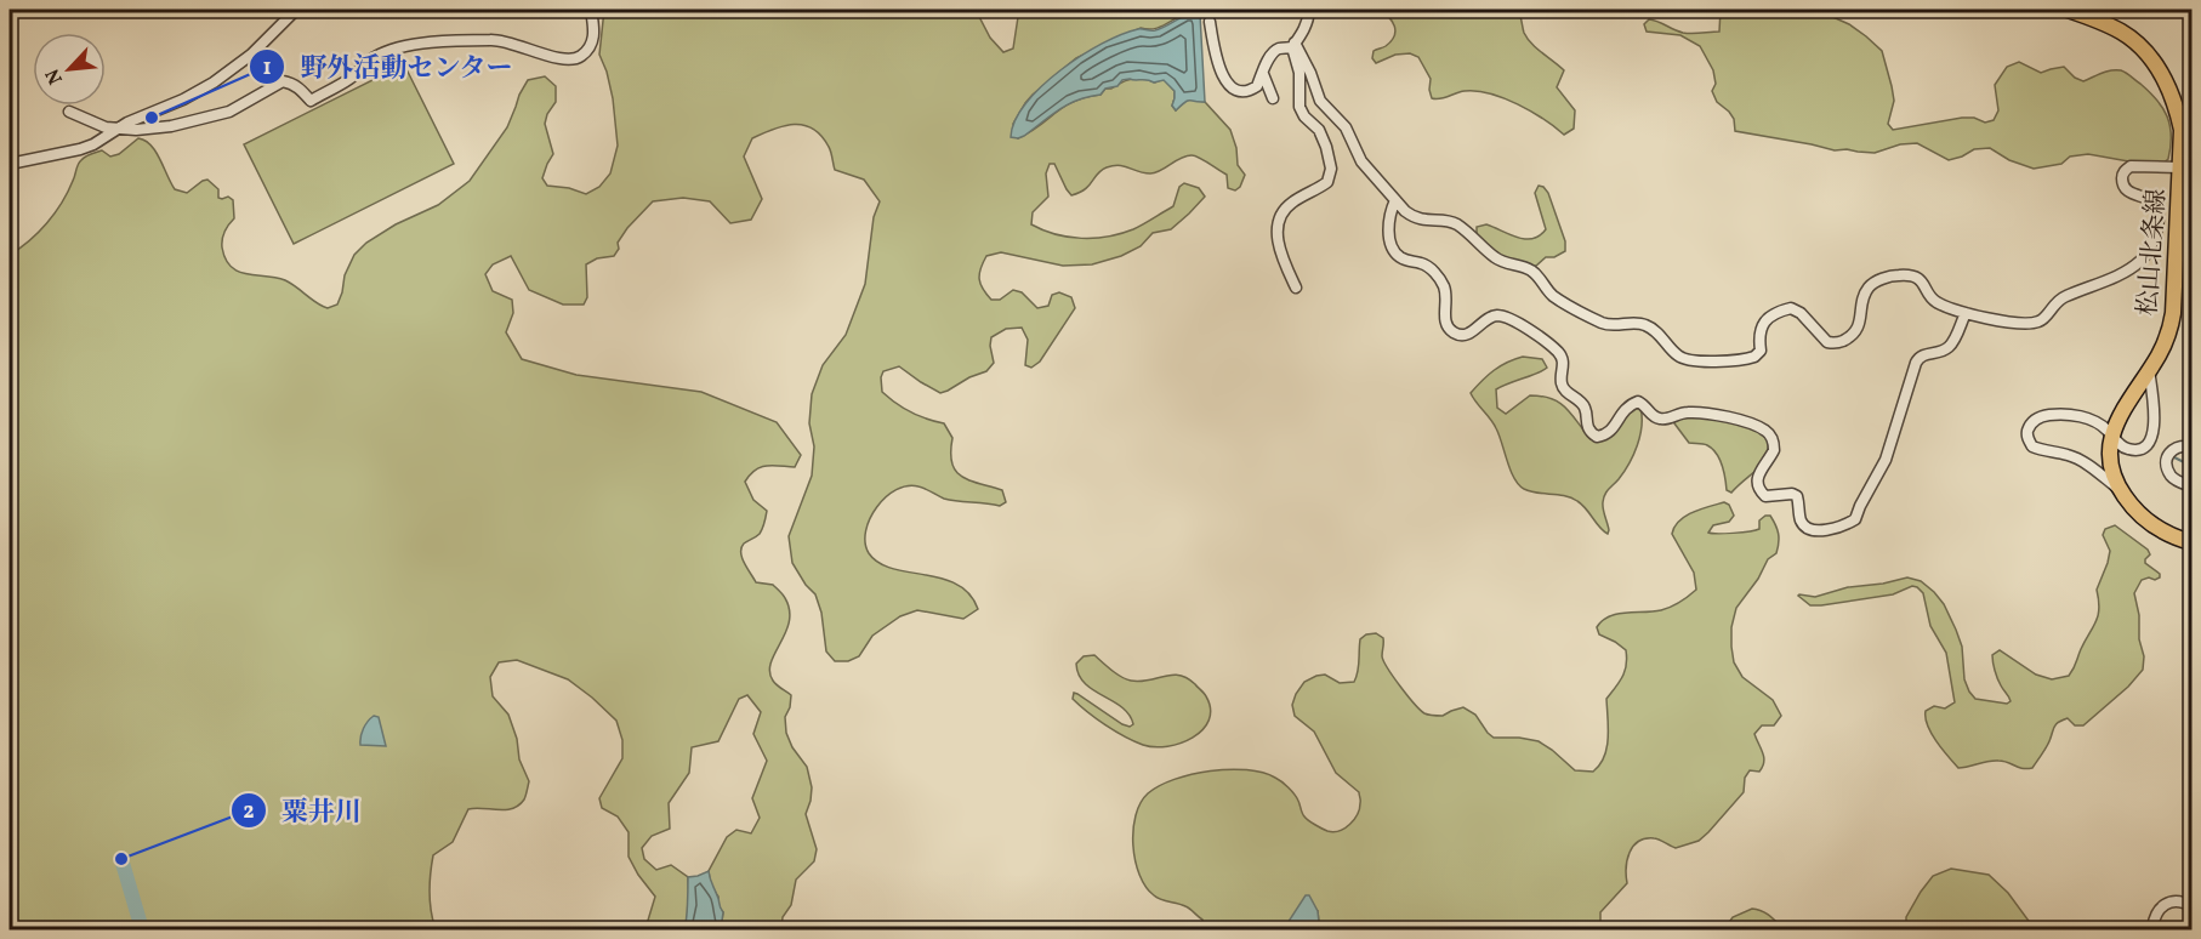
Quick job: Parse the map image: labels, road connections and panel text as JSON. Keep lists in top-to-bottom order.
{
  "streets": {
    "main road": ["松山北条線"]
  },
  "places": ["野外活動センター", "粟井川"],
  "north": "bottom left"
}
